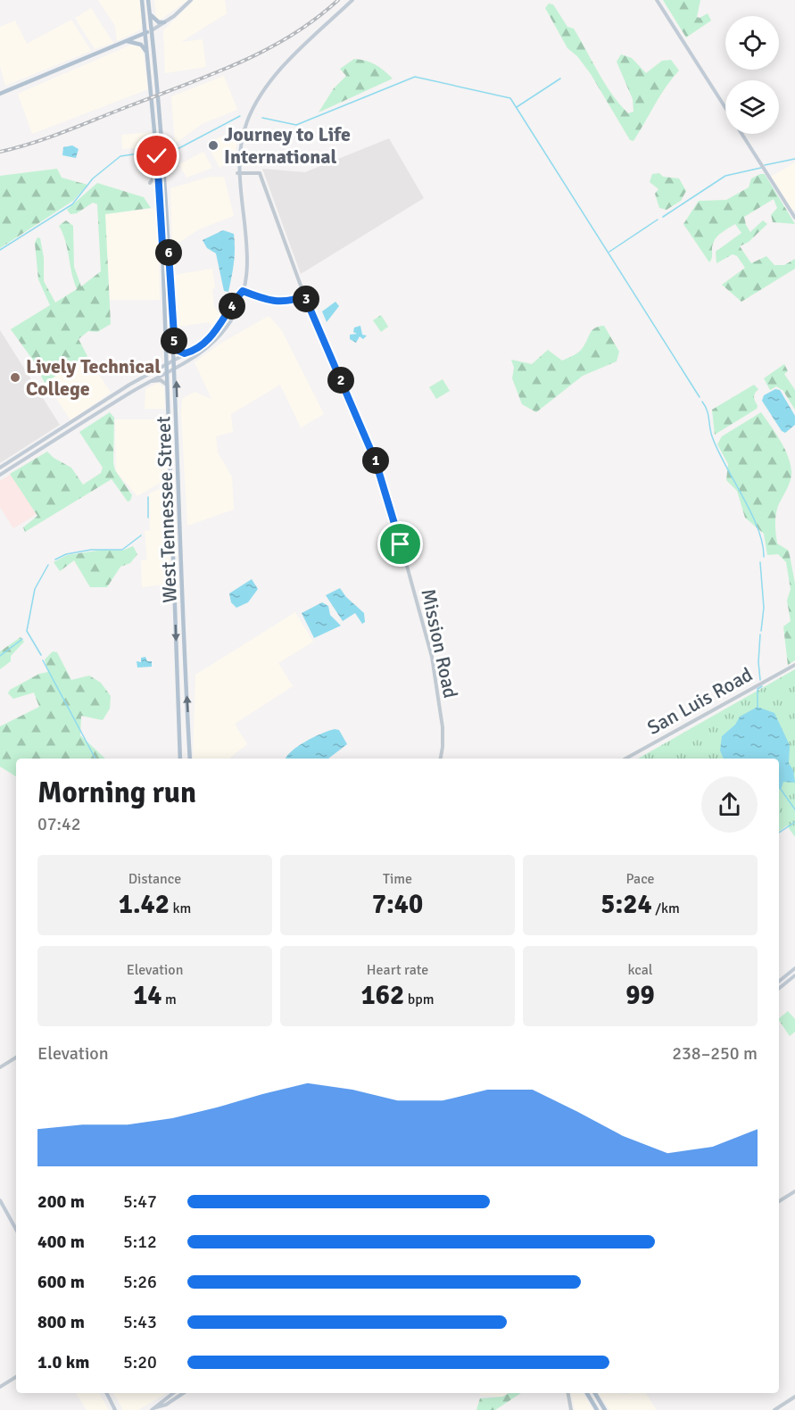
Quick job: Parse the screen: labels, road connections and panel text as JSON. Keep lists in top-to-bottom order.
{
  "streets": {
    "main road": ["West Tennessee Street"],
    "street": ["Mission Road", "San Luis Road"]
  },
  "places": ["Journey to Life International", "Lively Technical College"],
  "page": {
    "pins": [
      "6",
      "3",
      "4",
      "5",
      "2",
      "1"
    ],
    "heading": ["Morning run", "07:42"],
    "stats": [
      ["Distance", "1.42 km"],
      ["Time", "7:40"],
      ["Pace", "5:24 /km"],
      ["Elevation", "14 m"],
      ["Heart rate", "162 bpm"],
      ["kcal", "99"]
    ],
    "chart": ["Elevation", "238–250 m"],
    "list": [
      {
        "name": "200 m",
        "note": "5:47"
      },
      {
        "name": "400 m",
        "note": "5:12"
      },
      {
        "name": "600 m",
        "note": "5:26"
      },
      {
        "name": "800 m",
        "note": "5:43"
      },
      {
        "name": "1.0 km",
        "note": "5:20"
      }
    ]
  }
}
